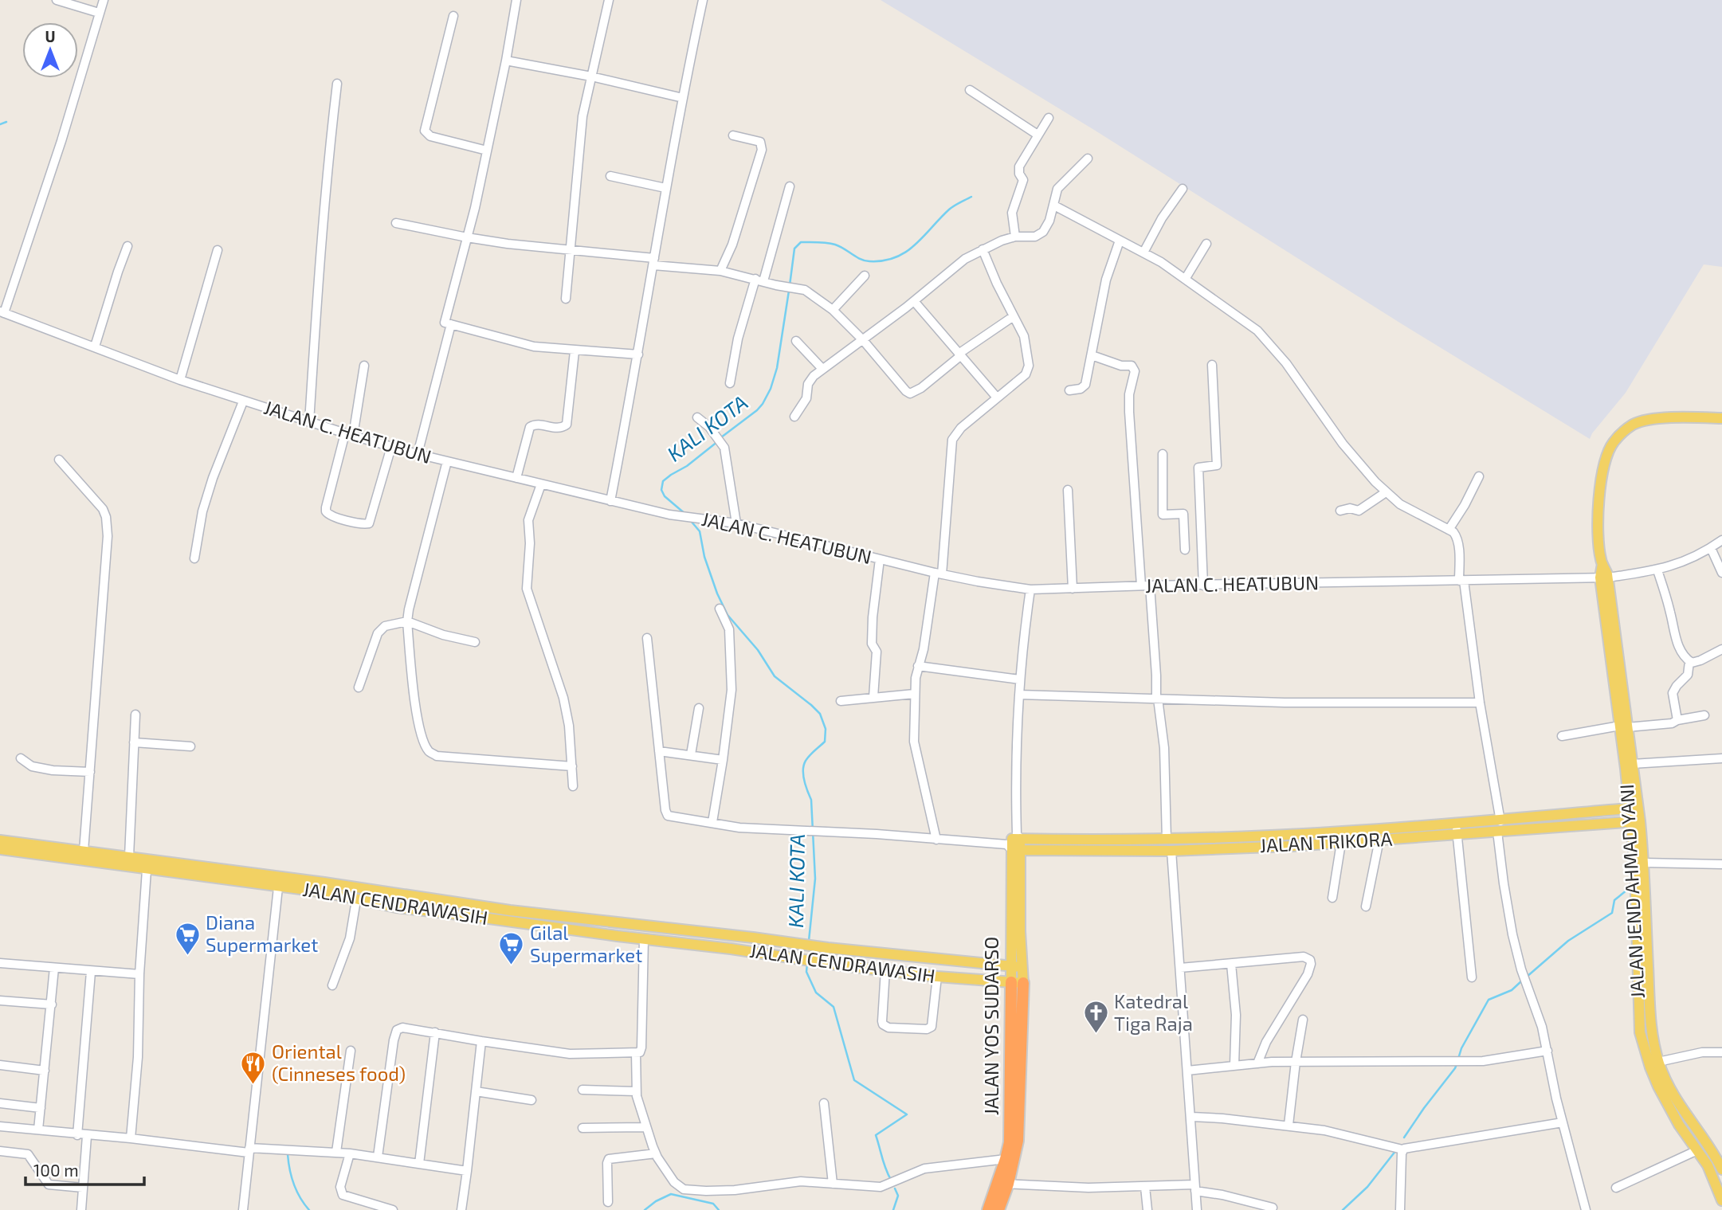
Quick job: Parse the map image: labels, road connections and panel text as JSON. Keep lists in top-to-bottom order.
{
  "streets": {
    "highway": ["JALAN YOS SUDARSO"],
    "main road": ["JALAN TRIKORA", "JALAN JEND AHMAD YANI", "JALAN CENDRAWASIH"],
    "street": ["JALAN C. HEATUBUN"]
  },
  "crossings": [
    ["JALAN C. HEATUBUN", "JALAN JEND AHMAD YANI"],
    ["JALAN TRIKORA", "JALAN JEND AHMAD YANI"],
    ["JALAN TRIKORA", "JALAN YOS SUDARSO"],
    ["JALAN CENDRAWASIH", "JALAN YOS SUDARSO"]
  ],
  "water": ["KALI KOTA"],
  "places": {
    "supermarket": ["Diana Supermarket", "Gilal Supermarket"],
    "church": ["Katedral Tiga Raja"],
    "restaurant": ["Oriental (Cinneses food)"]
  },
  "scale_bar": "100 m",
  "north": "top"
}
